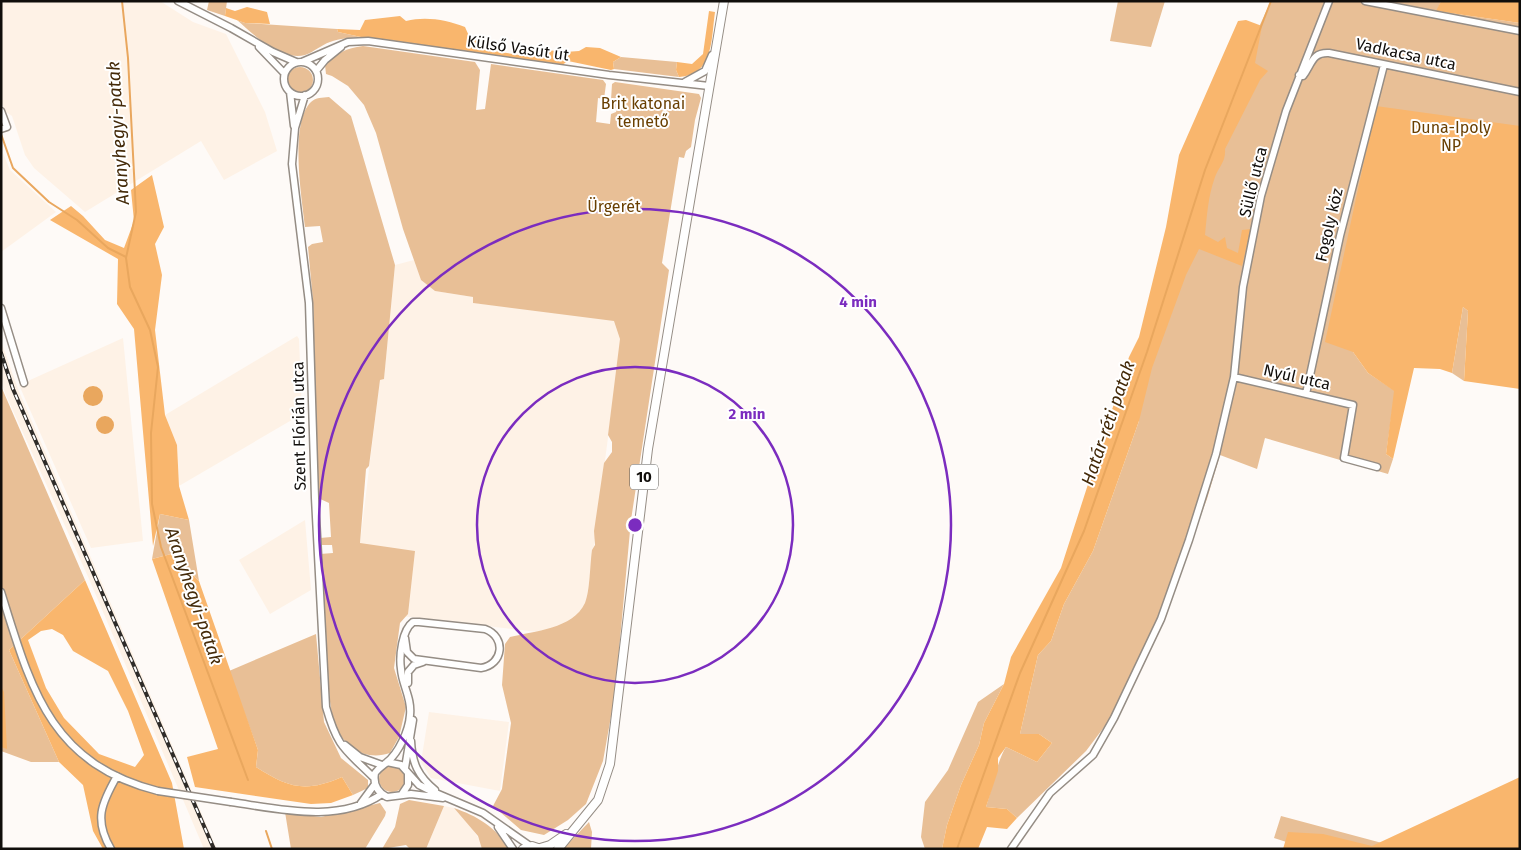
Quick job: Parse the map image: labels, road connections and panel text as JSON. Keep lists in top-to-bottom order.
{
  "streets": {
    "main road": ["10"],
    "street": [
      "Külső Vasút út",
      "Vadkacsa utca",
      "Süllő utca",
      "Fogoly köz",
      "Nyúl utca",
      "Szent Flórián utca"
    ]
  },
  "crossings": [
    ["Külső Vasút út", "Szent Flórián utca"],
    ["Külső Vasút út", "10"],
    ["Vadkacsa utca", "Süllő utca"],
    ["Vadkacsa utca", "Fogoly köz"],
    ["Süllő utca", "Nyúl utca"],
    ["Fogoly köz", "Nyúl utca"]
  ],
  "water": ["Aranyhegyi-patak", "Határ-réti patak"],
  "parks": ["Brit katonai temető", "Duna-Ipoly NP", "Ürgerét"],
  "rings": ["4 min", "2 min"]
}
